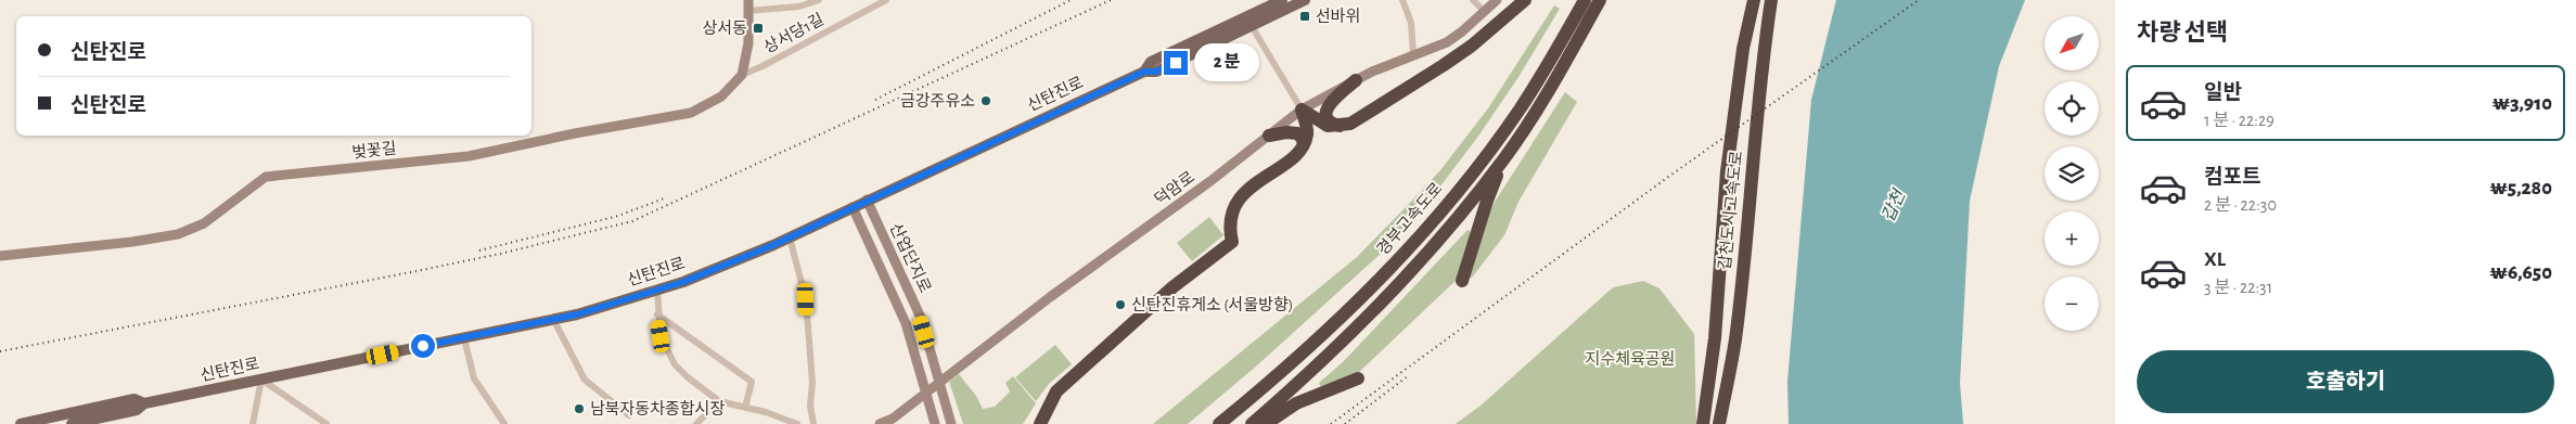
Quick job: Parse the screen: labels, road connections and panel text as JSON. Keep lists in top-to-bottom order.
{
  "streets": {
    "highway": ["갑천도시고속도로", "경부고속도로"],
    "main road": ["신탄진로"],
    "street": [
      "상서당1길",
      "벚꽃길",
      "덕암로",
      "산업단지로"
    ]
  },
  "crossings": [
    ["상서당1길", "벚꽃길"],
    ["신탄진로", "산업단지로"]
  ],
  "water": ["갑천"],
  "parks": ["지수체육공원"],
  "places": {
    "transit": ["선바위", "상서동"],
    "other": ["금강주유소", "신탄진휴게소 (서울방향)", "남북자동차종합시장"]
  },
  "north": "bottom left",
  "page": {
    "heading": "차량 선택",
    "map_buttons": ["+", "−"],
    "banner": ["신탄진로", "신탄진로"],
    "bubble": "2 분",
    "list": [
      {
        "name": "일반",
        "note": "1 분 · 22:29",
        "value": "₩3,910"
      },
      {
        "name": "컴포트",
        "note": "2 분 · 22:30",
        "value": "₩5,280"
      },
      {
        "name": "XL",
        "note": "3 분 · 22:31",
        "value": "₩6,650"
      }
    ],
    "buttons": "호출하기"
  }
}
